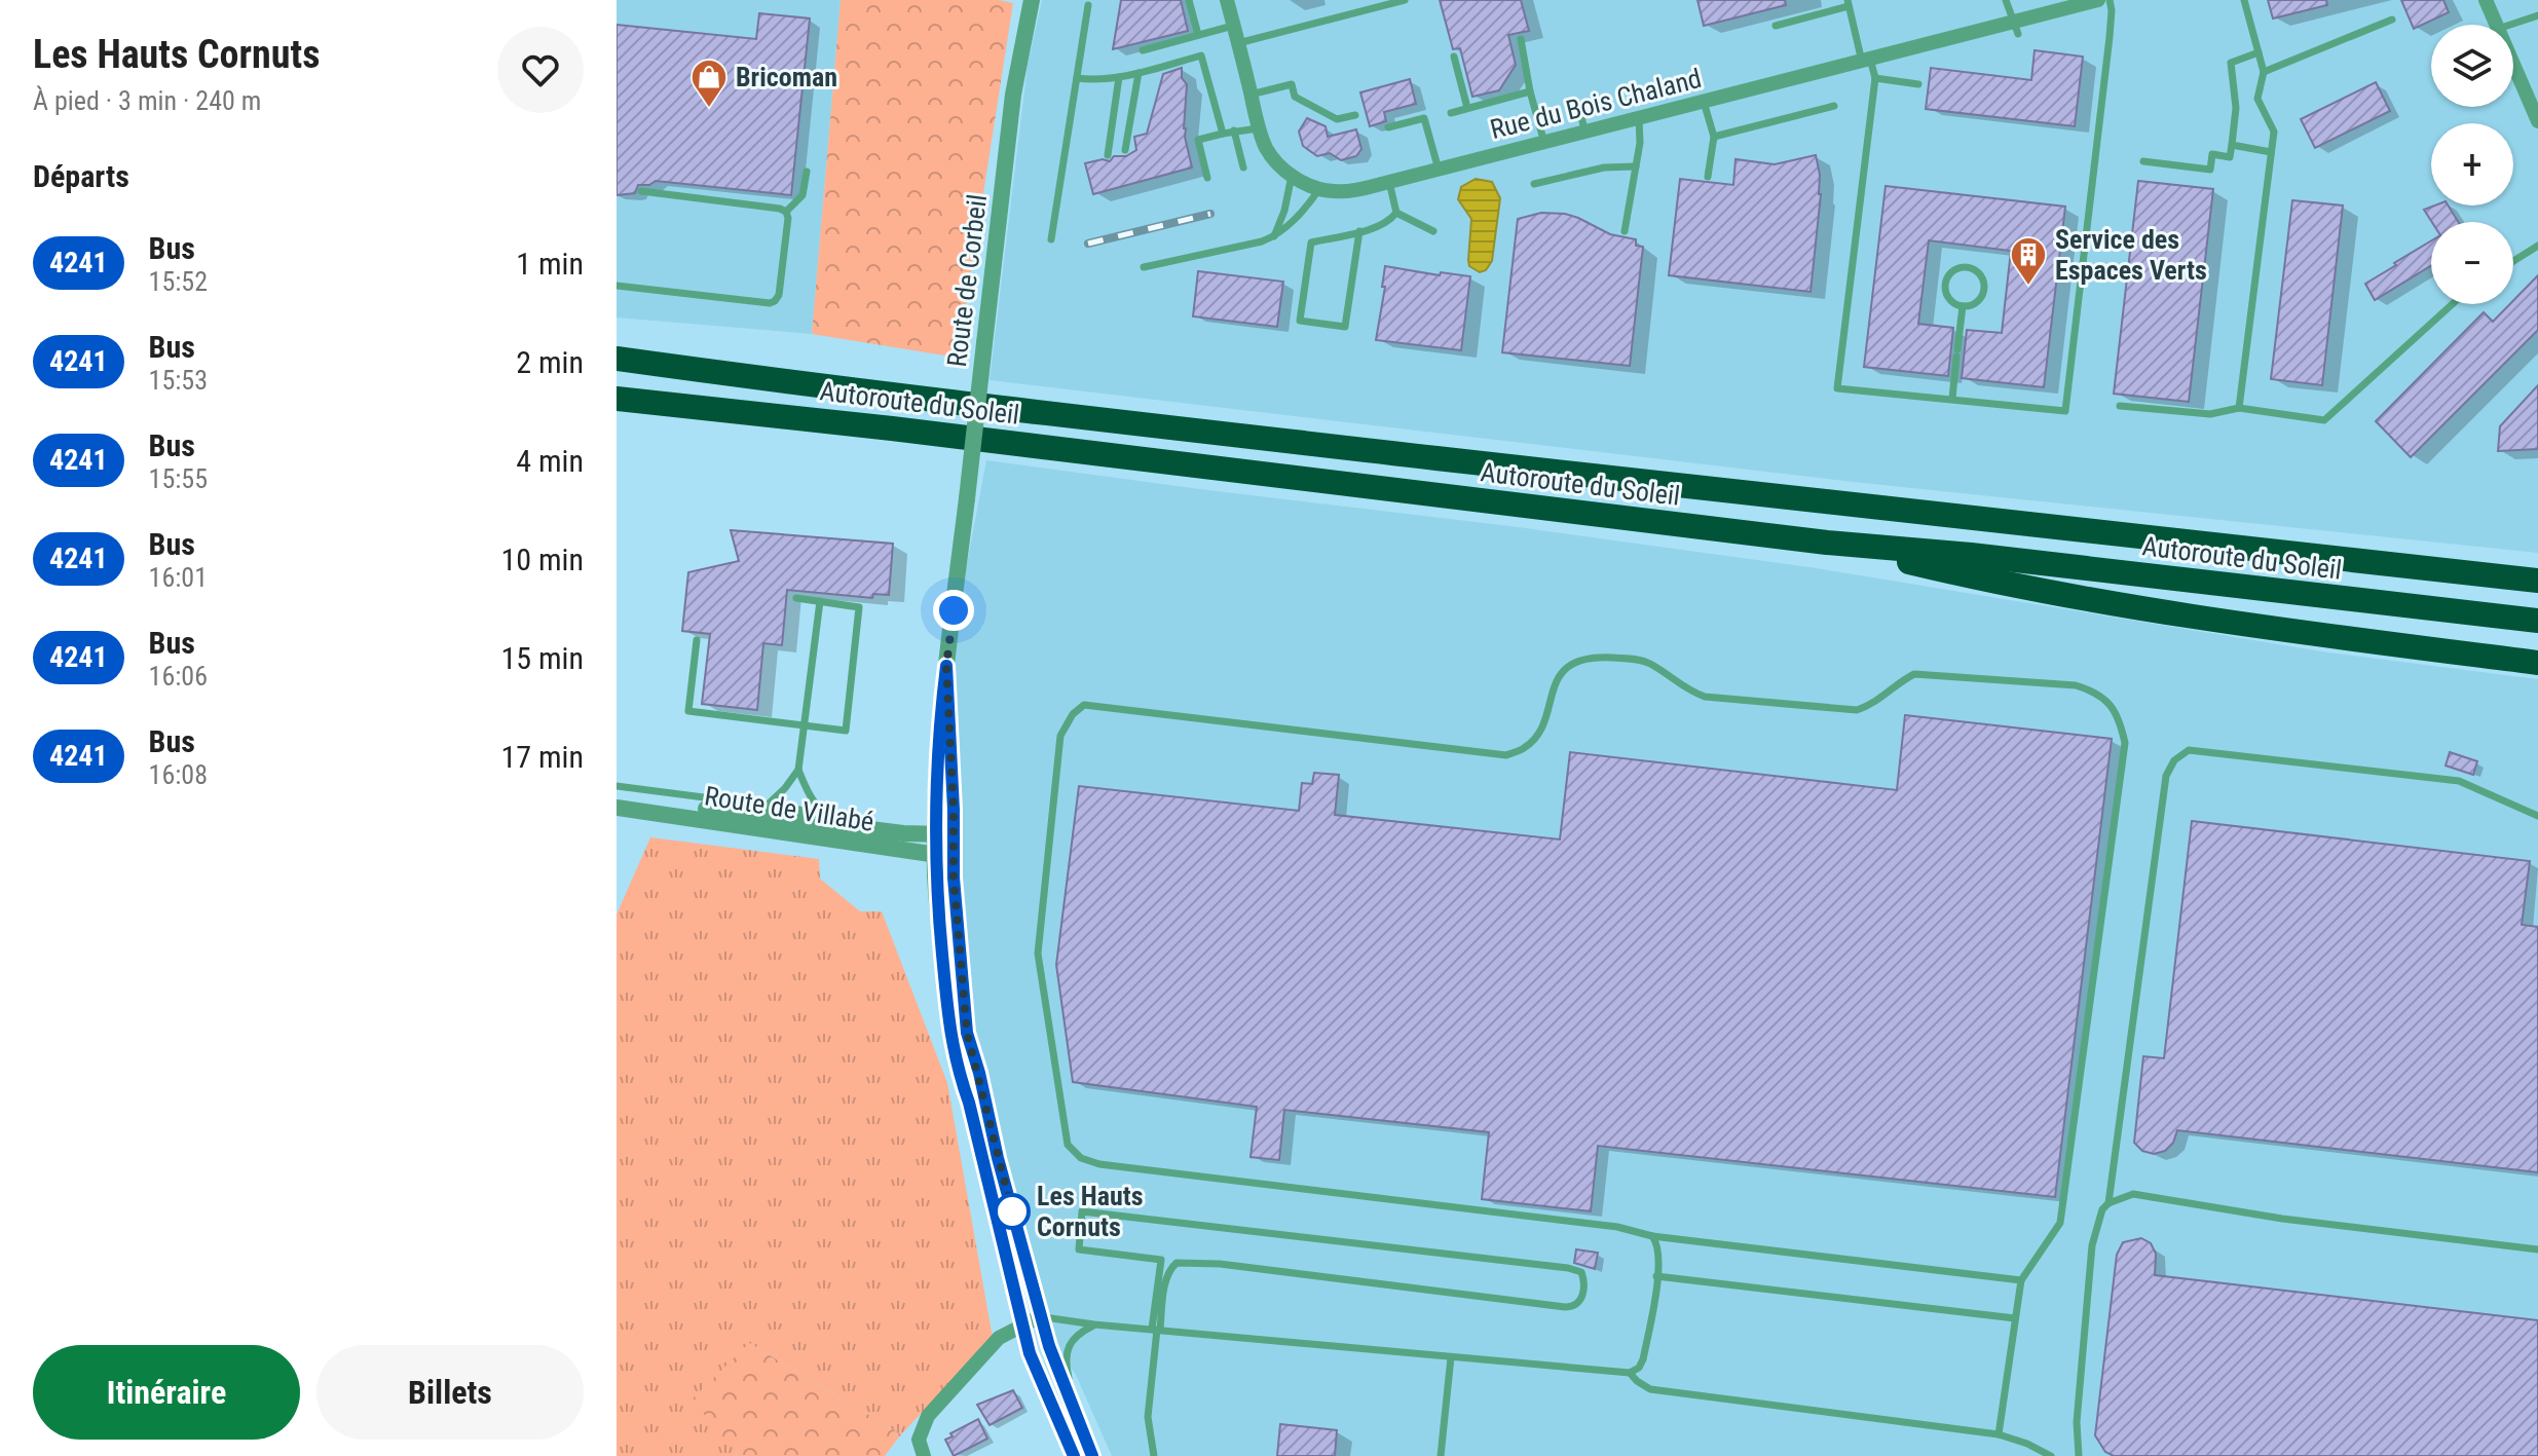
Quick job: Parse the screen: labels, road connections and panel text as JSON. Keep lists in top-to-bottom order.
{
  "streets": {
    "highway": ["Autoroute du Soleil"],
    "street": ["Rue du Bois Chaland", "Route de Corbeil", "Route de Villabé"]
  },
  "crossings": [
    ["Route de Corbeil", "Route de Villabé"]
  ],
  "places": {
    "shop": ["Bricoman"],
    "building": ["Service des Espaces Verts"],
    "other": ["Les Hauts Cornuts"]
  },
  "lines": ["bus line 4241"],
  "page": {
    "heading": [
      ["Les Hauts Cornuts", "À pied · 3 min · 240 m"],
      "Départs"
    ],
    "map_buttons": ["+", "−"],
    "list": [
      {
        "mark": "4241",
        "name": "Bus",
        "note": "15:52",
        "value": "1 min"
      },
      {
        "mark": "4241",
        "name": "Bus",
        "note": "15:53",
        "value": "2 min"
      },
      {
        "mark": "4241",
        "name": "Bus",
        "note": "15:55",
        "value": "4 min"
      },
      {
        "mark": "4241",
        "name": "Bus",
        "note": "16:01",
        "value": "10 min"
      },
      {
        "mark": "4241",
        "name": "Bus",
        "note": "16:06",
        "value": "15 min"
      },
      {
        "mark": "4241",
        "name": "Bus",
        "note": "16:08",
        "value": "17 min"
      }
    ],
    "buttons": ["Itinéraire", "Billets"]
  }
}
